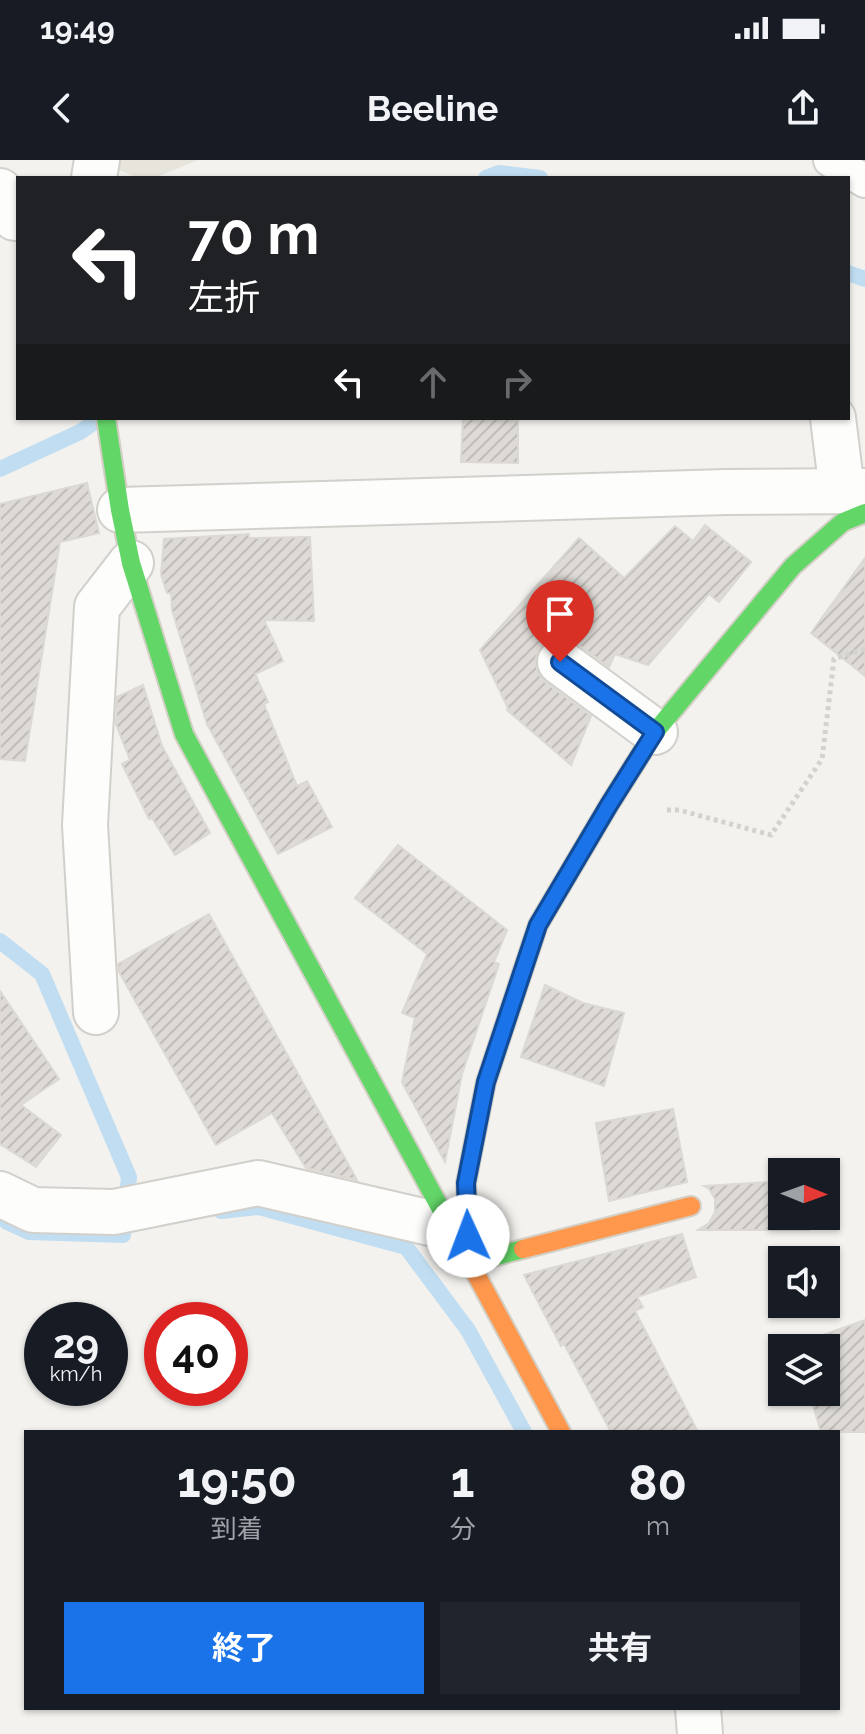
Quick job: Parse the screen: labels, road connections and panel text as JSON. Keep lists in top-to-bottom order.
{
  "north": "right",
  "page": {
    "status": "19:49",
    "header": "Beeline",
    "turn": ["70 m", "左折"],
    "speed": "29 km/h",
    "limit": "40",
    "eta": [
      "19:50",
      "到着",
      "1",
      "分",
      "80",
      "m"
    ],
    "buttons": ["終了", "共有"]
  }
}
